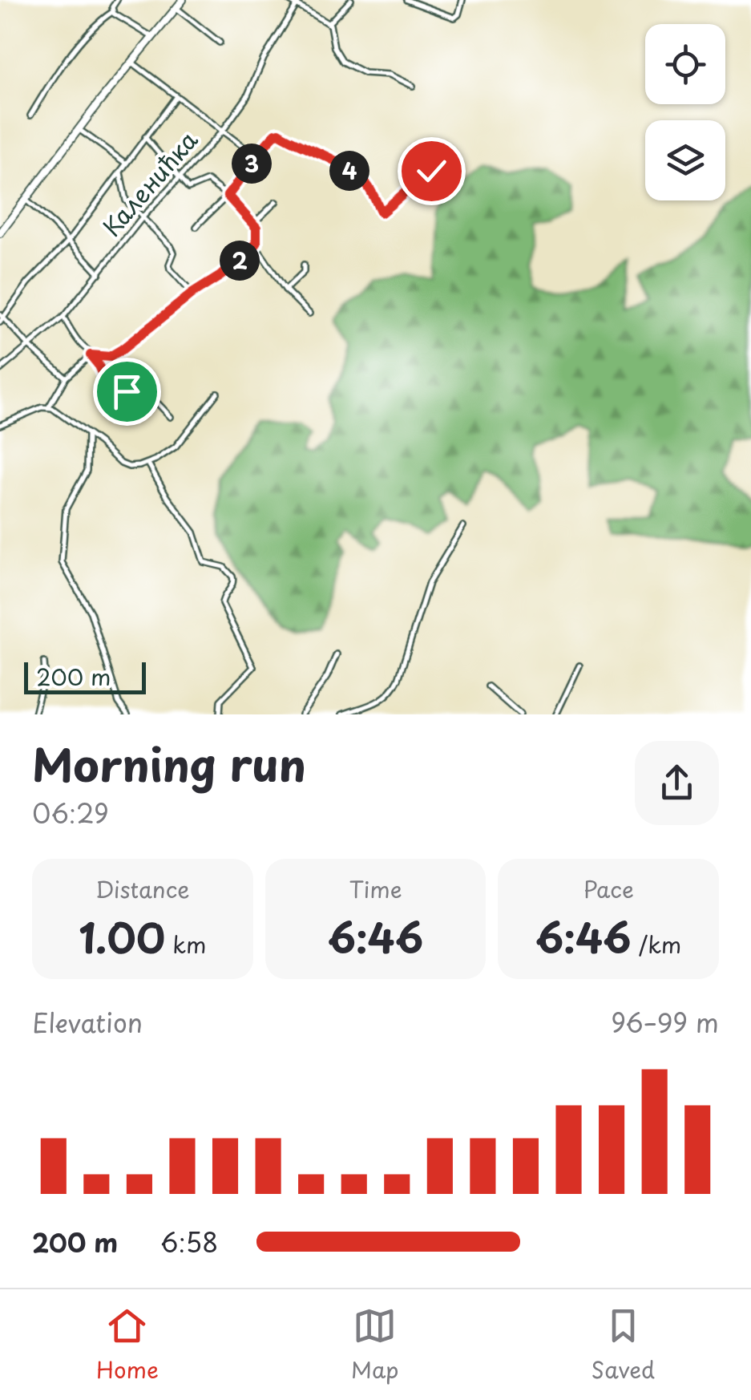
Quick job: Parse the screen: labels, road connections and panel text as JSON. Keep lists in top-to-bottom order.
{
  "streets": {
    "street": ["Каленићка"]
  },
  "scale_bar": "200 m",
  "page": {
    "pins": ["3", "4", "2"],
    "scale": "200 m",
    "heading": ["Morning run", "06:29"],
    "stats": [
      ["Distance", "1.00 km"],
      ["Time", "6:46"],
      ["Pace", "6:46 /km"]
    ],
    "chart": ["Elevation", "96–99 m"],
    "list": [
      {
        "name": "200 m",
        "note": "6:58"
      }
    ],
    "tabs": ["Home", "Map", "Saved"]
  }
}
